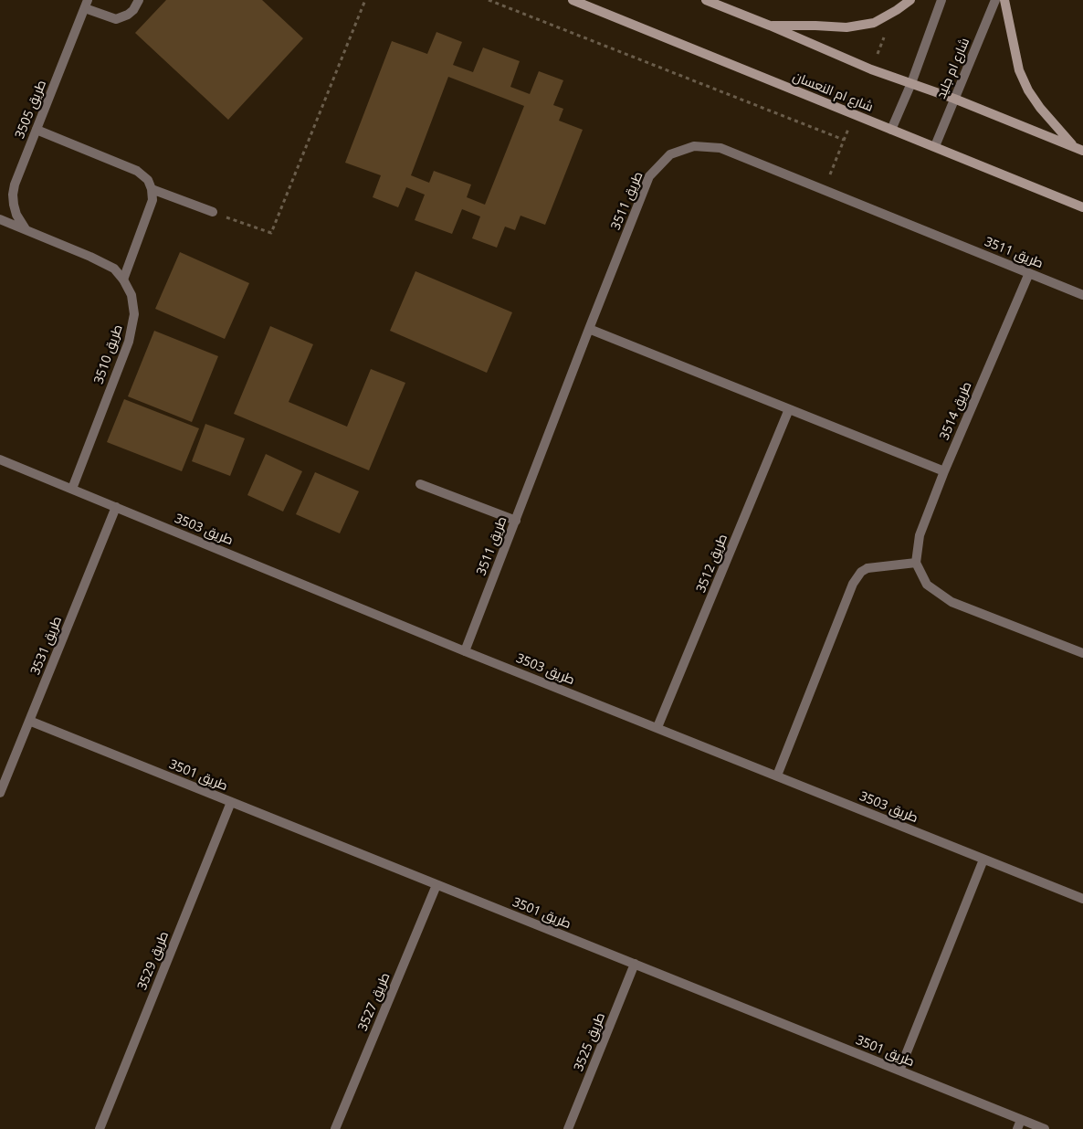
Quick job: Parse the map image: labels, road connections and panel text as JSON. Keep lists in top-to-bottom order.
{
  "streets": {
    "main road": ["شارع ام النعسان"],
    "street": [
      "شارع ام جليد",
      "طريق 3505",
      "طريق 3511",
      "طريق 3510",
      "طريق 3514",
      "طريق 3503",
      "طريق 3512",
      "طريق 3531",
      "طريق 3501",
      "طريق 3529",
      "طريق 3527",
      "طريق 3525"
    ]
  },
  "crossings": [
    ["شارع ام جليد", "شارع ام النعسان"],
    ["طريق 3505", "طريق 3510"],
    ["طريق 3511", "طريق 3514"],
    ["طريق 3511", "طريق 3503"],
    ["طريق 3510", "طريق 3503"],
    ["طريق 3503", "طريق 3512"],
    ["طريق 3503", "طريق 3531"],
    ["طريق 3531", "طريق 3501"],
    ["طريق 3501", "طريق 3529"],
    ["طريق 3501", "طريق 3527"],
    ["طريق 3501", "طريق 3525"]
  ]
}
